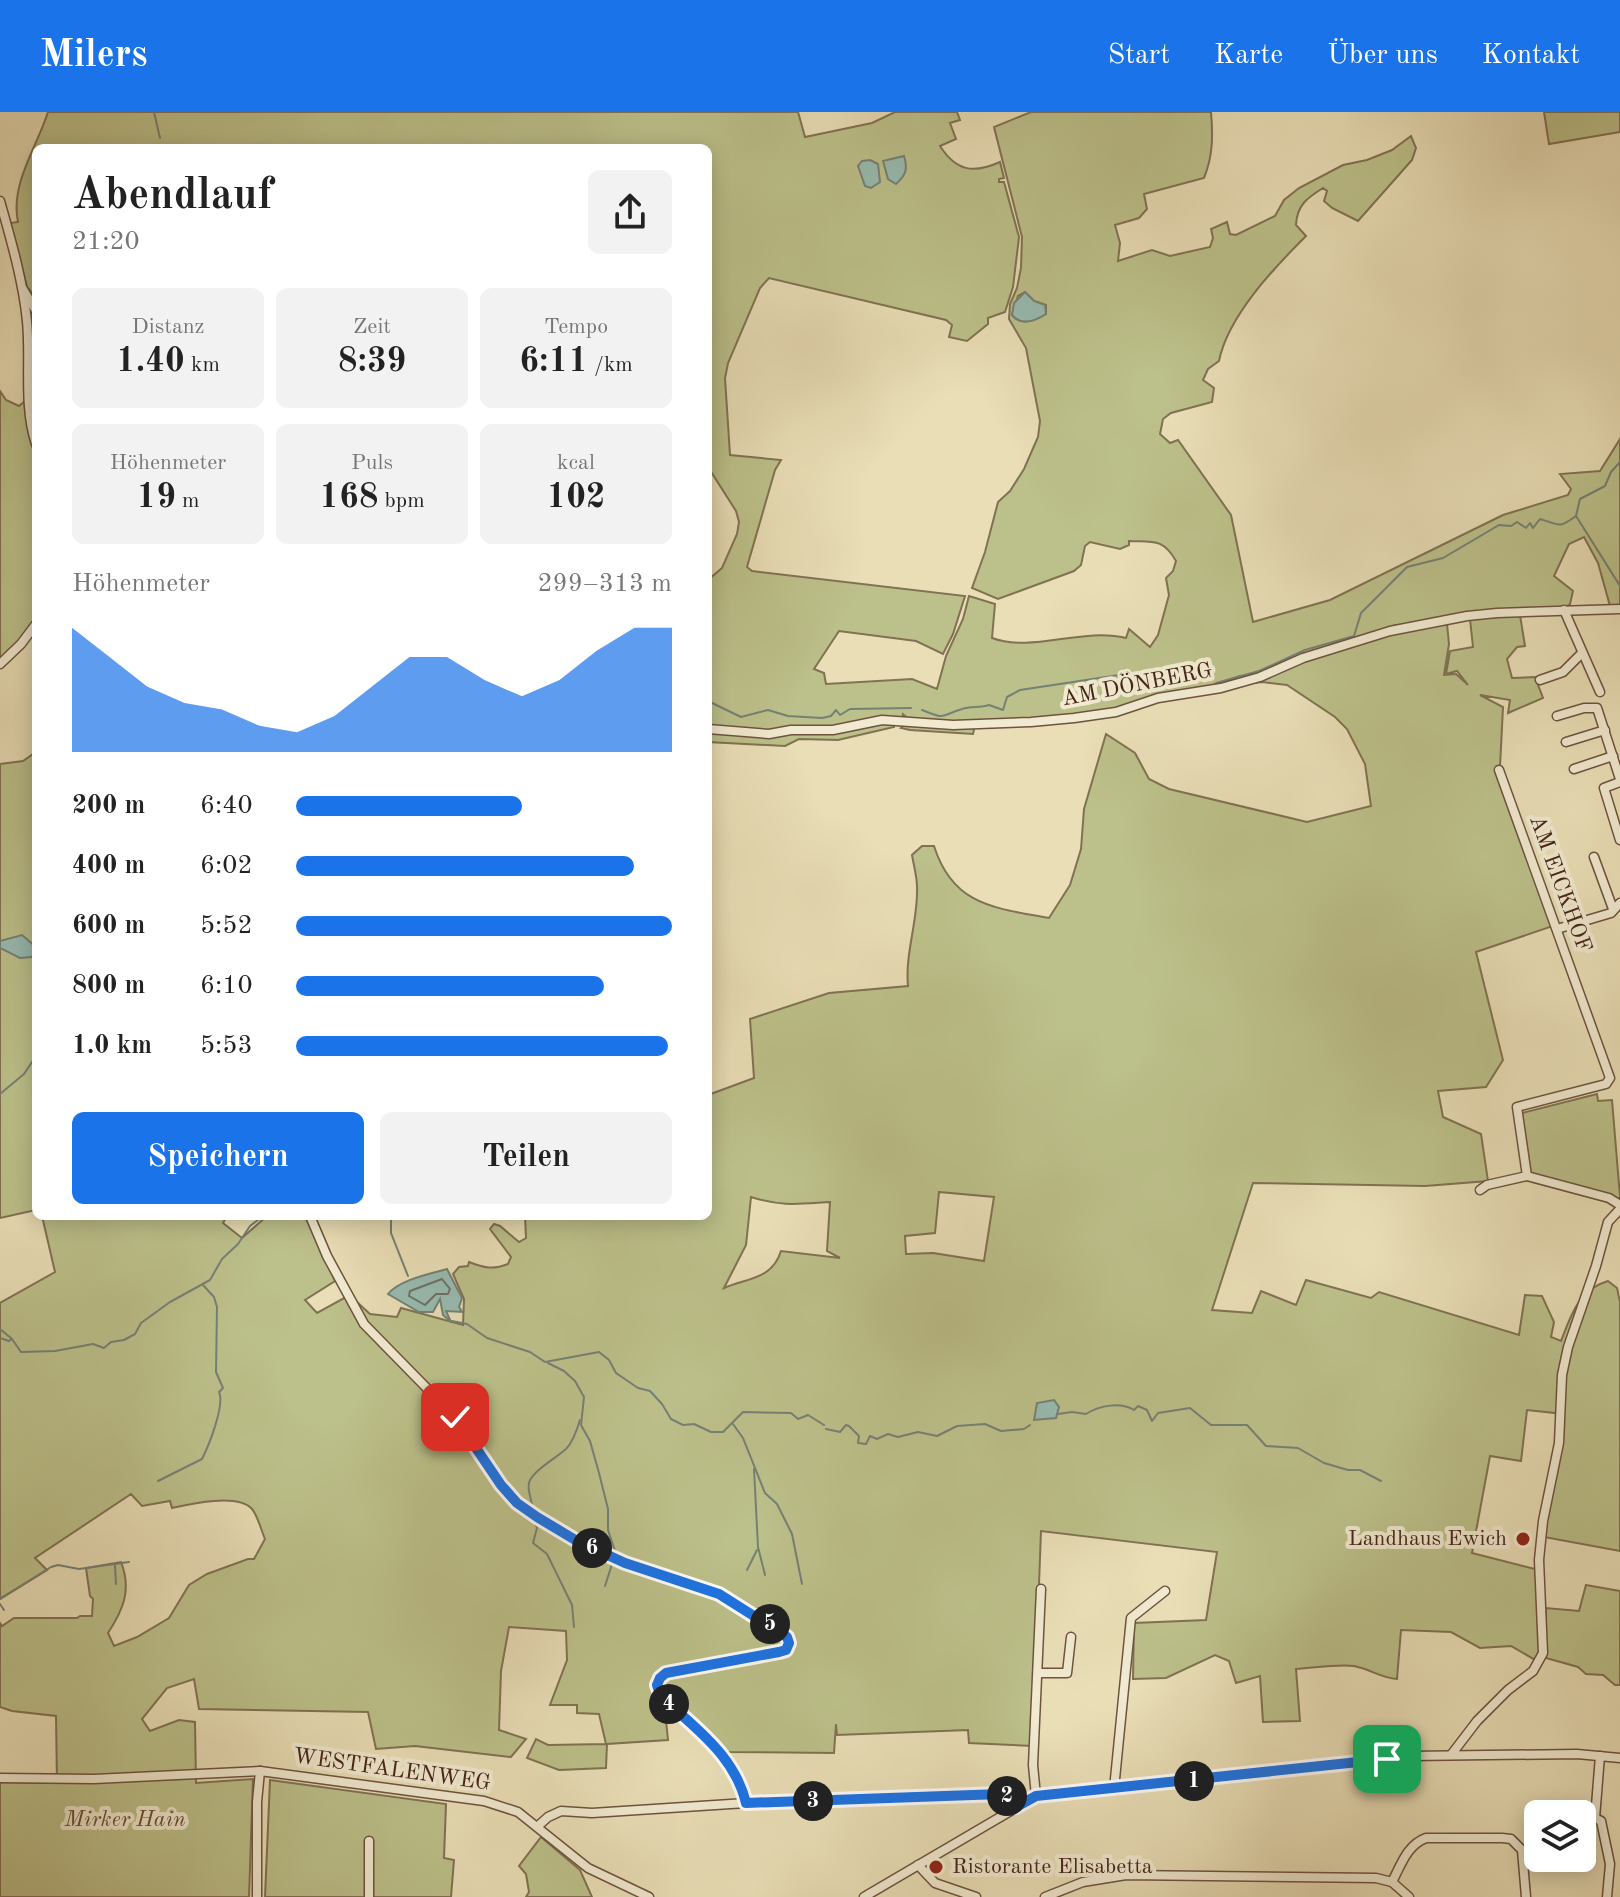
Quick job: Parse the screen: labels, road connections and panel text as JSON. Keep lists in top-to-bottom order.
{
  "streets": {
    "street": ["AM DÖNBERG", "AM EICKHOF", "WESTFALENWEG"]
  },
  "parks": ["Mirker Hain"],
  "places": ["Landhaus Ewich", "Ristorante Elisabetta"],
  "page": {
    "header": "Milers",
    "nav": [
      "Start",
      "Karte",
      "Über uns",
      "Kontakt"
    ],
    "heading": ["Abendlauf", "21:20"],
    "stats": [
      ["Distanz", "1.40 km"],
      ["Zeit", "8:39"],
      ["Tempo", "6:11 /km"],
      ["Höhenmeter", "19 m"],
      ["Puls", "168 bpm"],
      ["kcal", "102"]
    ],
    "chart": ["Höhenmeter", "299–313 m"],
    "list": [
      {
        "name": "200 m",
        "note": "6:40"
      },
      {
        "name": "400 m",
        "note": "6:02"
      },
      {
        "name": "600 m",
        "note": "5:52"
      },
      {
        "name": "800 m",
        "note": "6:10"
      },
      {
        "name": "1.0 km",
        "note": "5:53"
      }
    ],
    "buttons": ["Speichern", "Teilen"],
    "pins": [
      "6",
      "5",
      "4",
      "1",
      "2",
      "3"
    ]
  }
}
